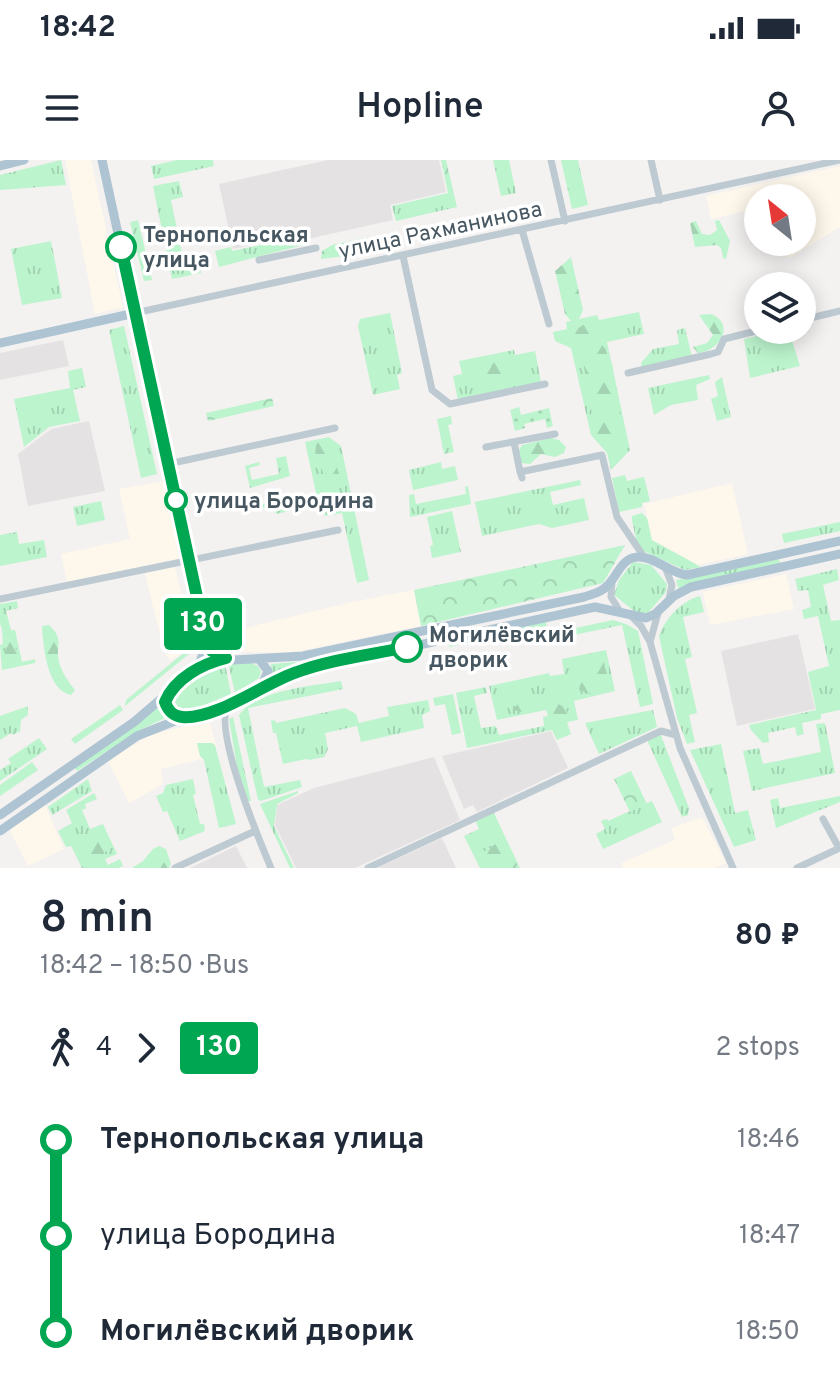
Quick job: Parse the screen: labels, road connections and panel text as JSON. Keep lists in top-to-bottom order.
{
  "streets": {
    "main road": ["улица Рахманинова"]
  },
  "places": ["Тернопольская улица", "улица Бородина", "Могилёвский дворик"],
  "lines": ["bus line 130"],
  "north": "top left",
  "page": {
    "status": "18:42",
    "header": "Hopline",
    "on_map": "130",
    "heading": ["8 min", "18:42 – 18:50 · Bus", "80 ₽"],
    "legs": ["4", "130", "2 stops"],
    "list": [
      {
        "name": "Тернопольская улица",
        "value": "18:46"
      },
      {
        "name": "улица Бородина",
        "value": "18:47"
      },
      {
        "name": "Могилёвский дворик",
        "value": "18:50"
      }
    ]
  }
}
